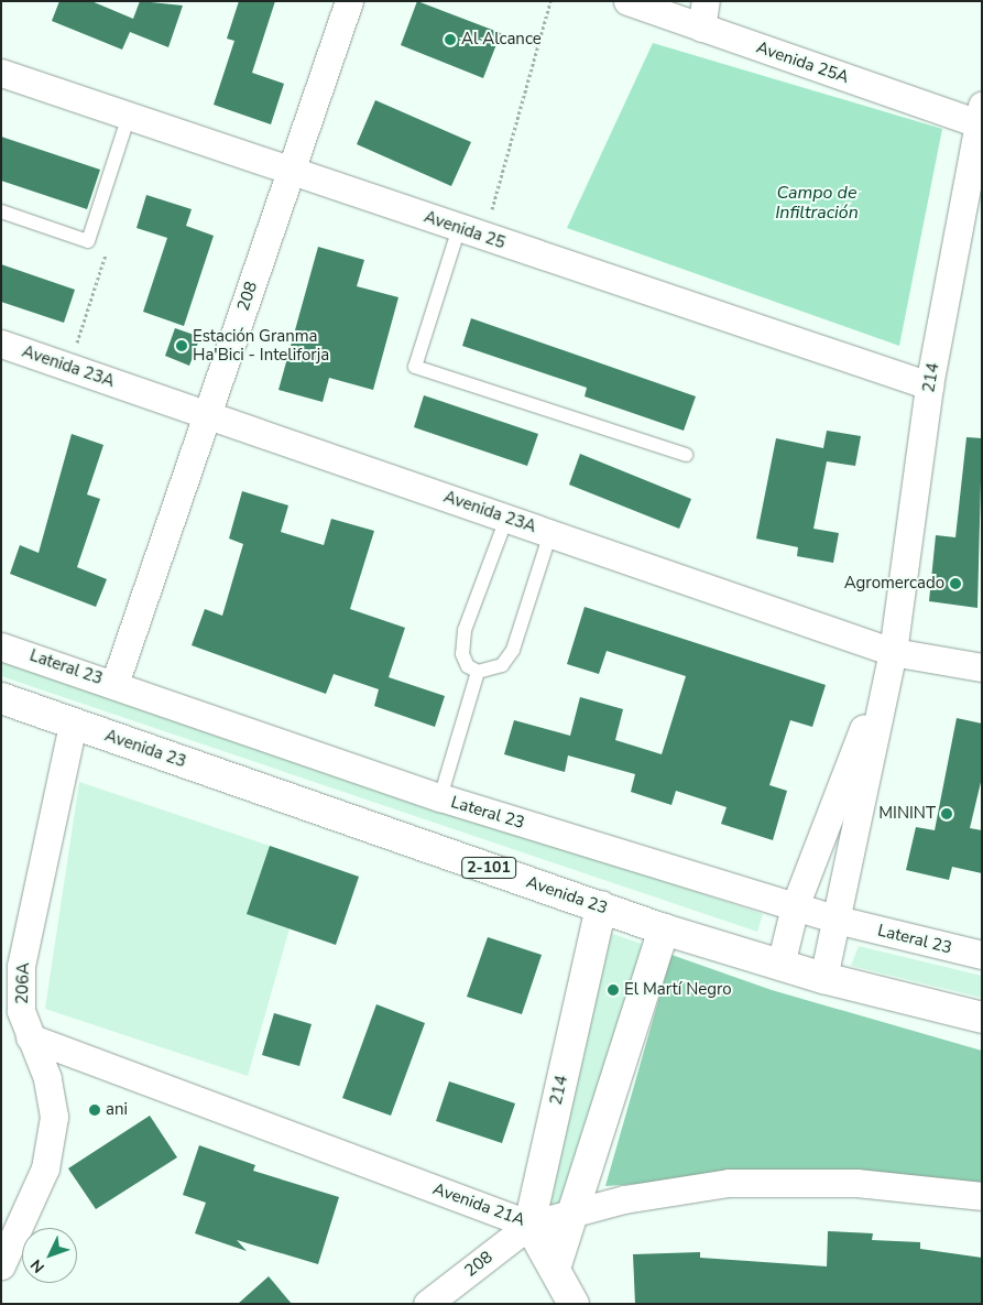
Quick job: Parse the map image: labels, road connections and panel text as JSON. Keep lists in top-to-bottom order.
{
  "streets": {
    "main road": ["214", "Avenida 23", "2-101"],
    "street": [
      "Avenida 25A",
      "Avenida 25",
      "208",
      "Avenida 23A",
      "Lateral 23",
      "206A",
      "Avenida 21A"
    ]
  },
  "crossings": [
    ["Avenida 25A", "214"],
    ["Avenida 25", "208"],
    ["Avenida 25", "214"],
    ["208", "Avenida 23A"],
    ["208", "214"],
    ["208", "Lateral 23"],
    ["208", "Avenida 21A"],
    ["Avenida 23A", "214"],
    ["214", "Lateral 23"],
    ["214", "Avenida 23"],
    ["214", "Avenida 21A"],
    ["Avenida 23", "206A"],
    ["206A", "Avenida 21A"]
  ],
  "water": ["Campo de Infiltración"],
  "places": [
    "Al Alcance",
    "Estación Granma Ha'Bici - Inteliforja",
    "Agromercado",
    "MININT",
    "El Martí Negro",
    "ani"
  ],
  "north": "bottom left"
}
